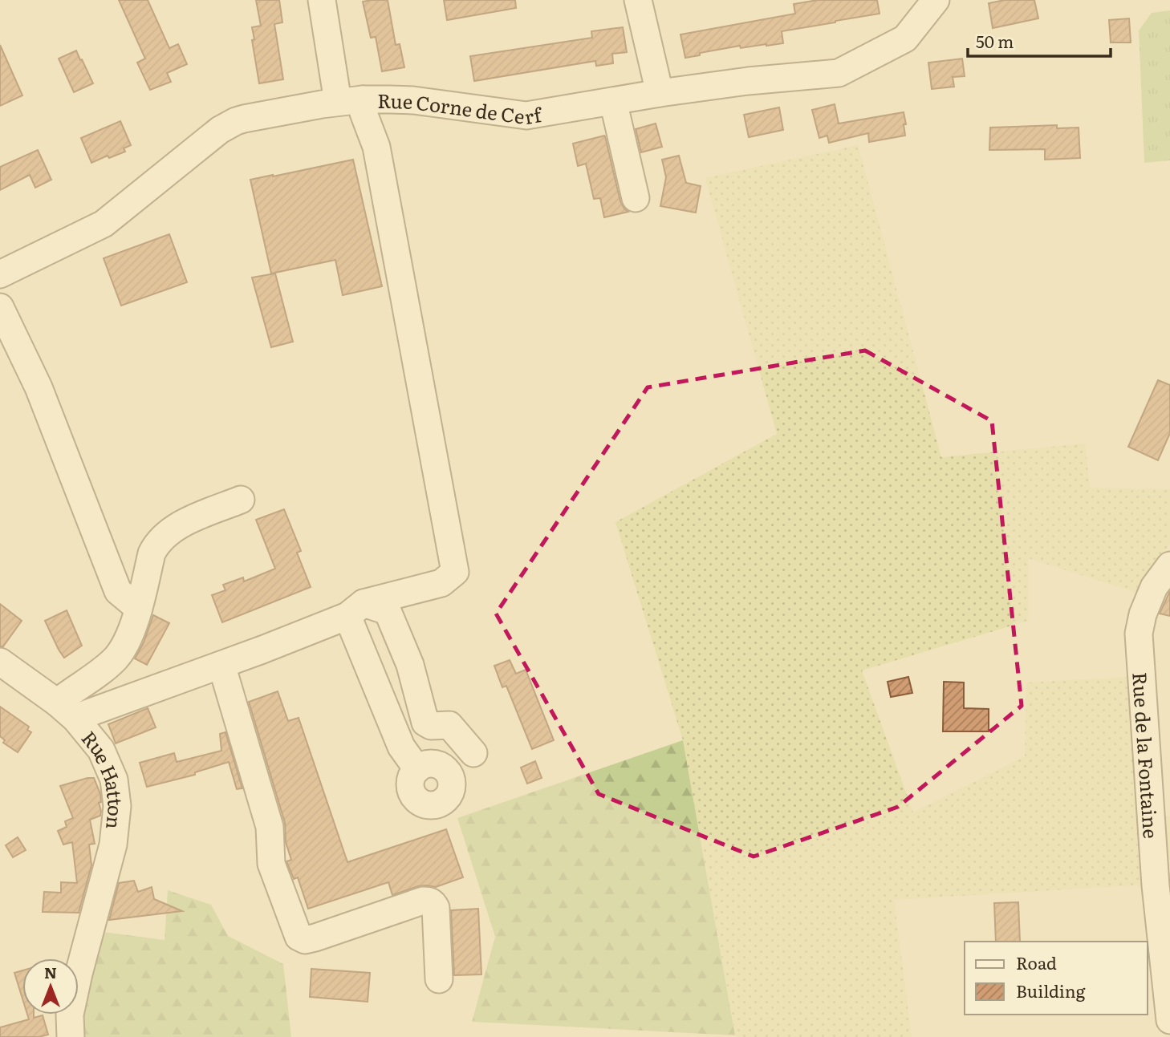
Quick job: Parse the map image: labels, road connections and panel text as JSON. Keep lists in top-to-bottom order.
{
  "streets": {
    "street": ["Rue Corne de Cerf", "Rue de la Fontaine", "Rue Hatton"]
  },
  "legend": ["Road", "Building"],
  "scale_bar": "50 m",
  "north": "top"
}
